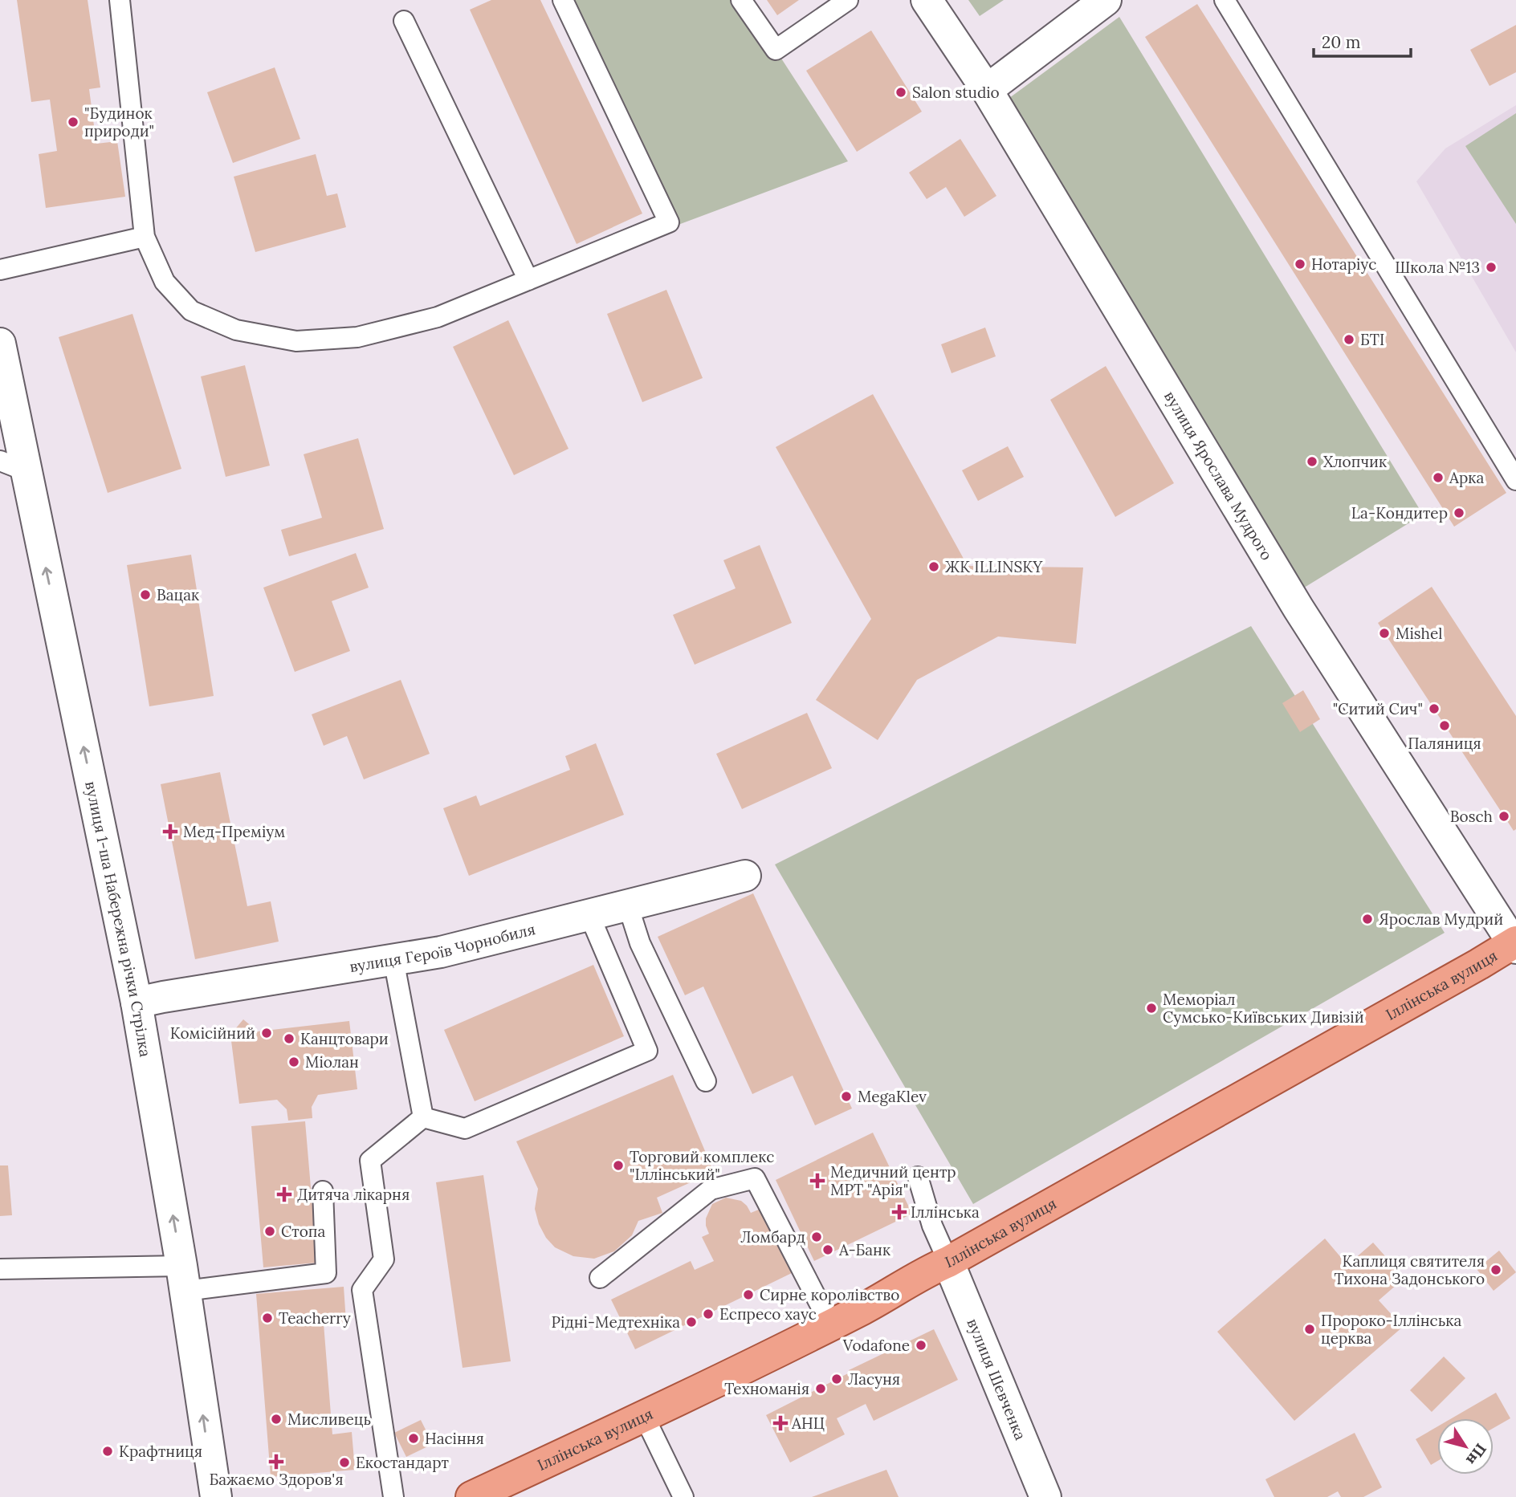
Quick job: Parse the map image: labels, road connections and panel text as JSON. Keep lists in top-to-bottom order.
{
  "streets": {
    "main road": ["Іллінська вулиця"],
    "street": [
      "вулиця Ярослава Мудрого",
      "вулиця 1-ша Набережна річки Стрілка",
      "вулиця Героїв Чорнобиля",
      "вулиця Шевченка"
    ]
  },
  "crossings": [
    ["вулиця Ярослава Мудрого", "Іллінська вулиця"],
    ["вулиця 1-ша Набережна річки Стрілка", "вулиця Героїв Чорнобиля"],
    ["Іллінська вулиця", "вулиця Шевченка"]
  ],
  "one_way": ["вулиця 1-ша Набережна річки Стрілка"],
  "places": {
    "other": [
      "Salon studio",
      "\"Будинок природи\"",
      "Нотаріус",
      "Школа №13",
      "БТІ",
      "Хлопчик",
      "Арка",
      "La-Кондитер",
      "ЖК ILLINSKY",
      "Вацак",
      "Mishel",
      "\"Ситий Сич\"",
      "Паляниця",
      "Bosch",
      "Ярослав Мудрий",
      "Меморіал Сумсько-Київських Дивізій",
      "Комісійний",
      "Канцтовари",
      "Міолан",
      "MegaKlev",
      "Торговий комплекс \"Іллінський\"",
      "Стопа",
      "Ломбард",
      "А-Банк",
      "Каплиця святителя Тихона Задонського",
      "Сирне королівство",
      "Еспресо хаус",
      "Teacherry",
      "Рідні-Медтехніка",
      "Пророко-Іллінська церква",
      "Vodafone",
      "Ласуня",
      "Техноманія",
      "Мисливець",
      "Насіння",
      "Крафтниця",
      "Екостандарт"
    ],
    "health": [
      "Мед-Преміум",
      "Медичний центр МРТ \"Арія\"",
      "Дитяча лікарня",
      "Іллінська",
      "АНЦ",
      "Бажаємо Здоров'я"
    ]
  },
  "scale_bar": "20 m",
  "north": "bottom right"
}
